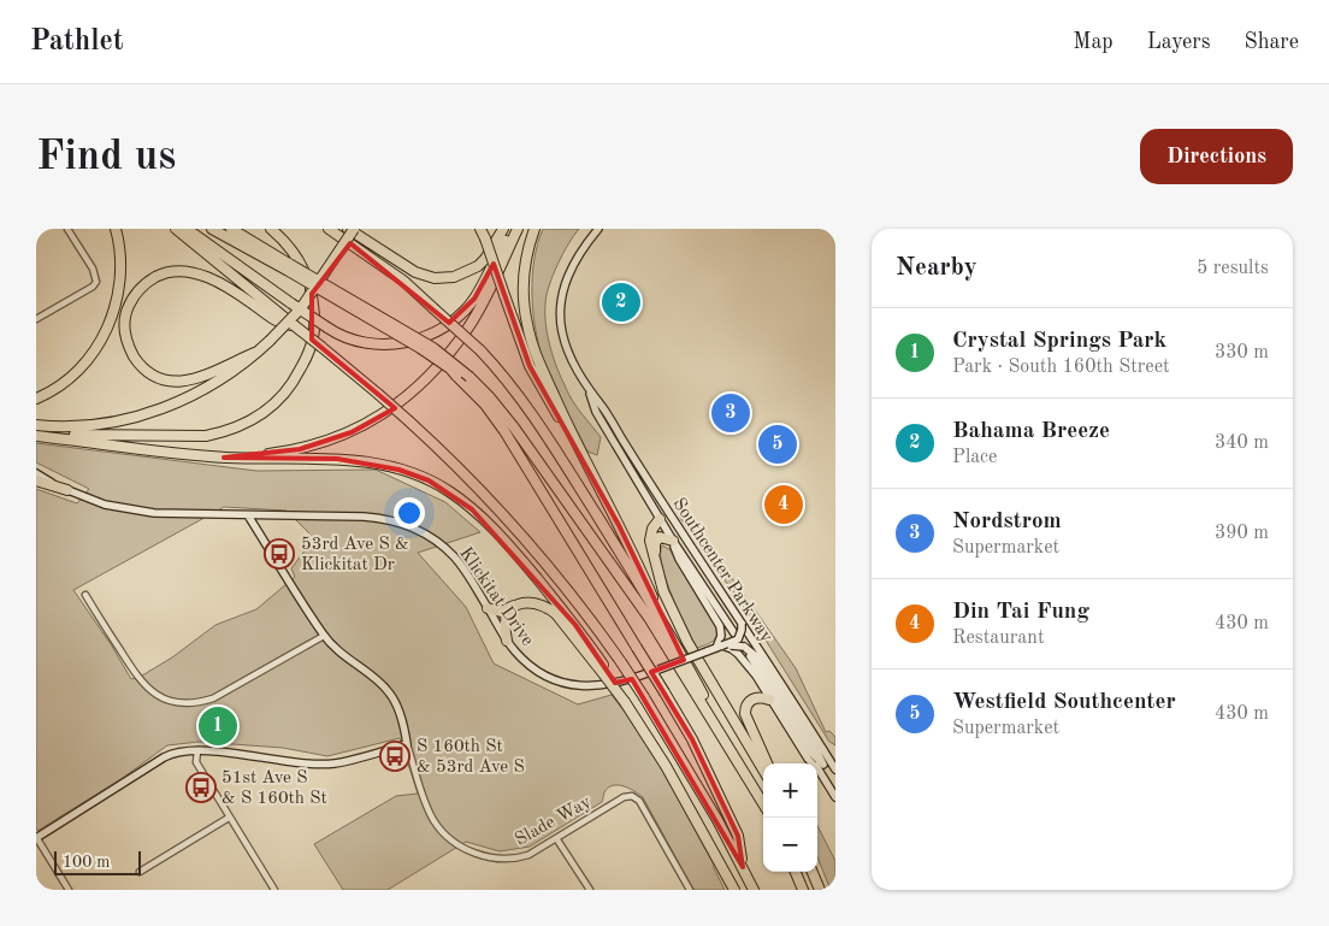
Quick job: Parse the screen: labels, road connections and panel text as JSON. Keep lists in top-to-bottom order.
{
  "streets": {
    "main road": ["Southcenter Parkway", "Klickitat Drive"],
    "street": ["Slade Way"]
  },
  "crossings": [
    ["Southcenter Parkway", "Klickitat Drive"]
  ],
  "places": {
    "bus stop": ["53rd Ave S & Klickitat Dr", "S 160th St & 53rd Ave S", "51st Ave S & S 160th St"]
  },
  "scale_bar": "100 m",
  "page": {
    "header": "Pathlet",
    "nav": ["Map", "Layers", "Share"],
    "buttons": "Directions",
    "title": "Find us",
    "heading": ["Nearby", "5 results"],
    "pins": [
      "2",
      "3",
      "5",
      "4",
      "1"
    ],
    "list": [
      {
        "mark": "1",
        "name": "Crystal Springs Park",
        "note": "Park · South 160th Street",
        "value": "330 m"
      },
      {
        "mark": "2",
        "name": "Bahama Breeze",
        "note": "Place",
        "value": "340 m"
      },
      {
        "mark": "3",
        "name": "Nordstrom",
        "note": "Supermarket",
        "value": "390 m"
      },
      {
        "mark": "4",
        "name": "Din Tai Fung",
        "note": "Restaurant",
        "value": "430 m"
      },
      {
        "mark": "5",
        "name": "Westfield Southcenter",
        "note": "Supermarket",
        "value": "430 m"
      }
    ],
    "map_buttons": ["+", "−"],
    "scale": "100 m"
  }
}
